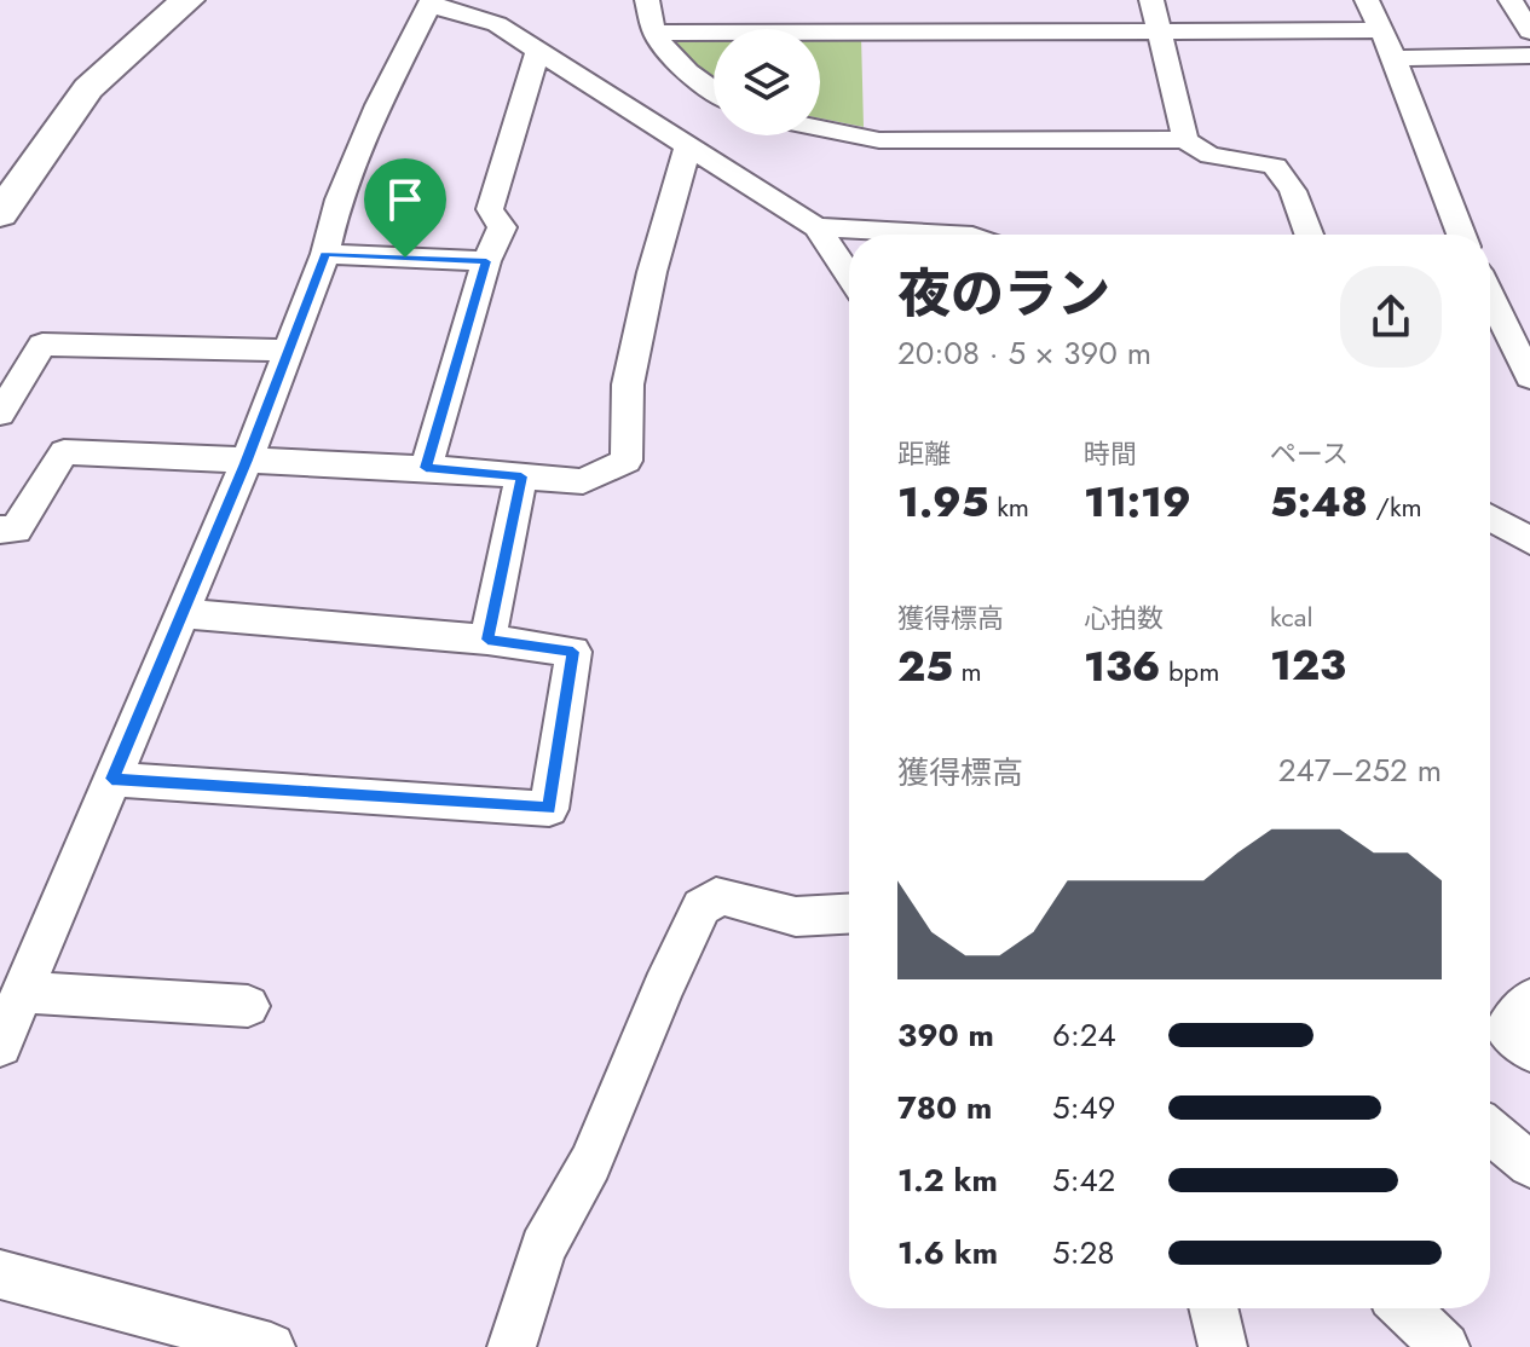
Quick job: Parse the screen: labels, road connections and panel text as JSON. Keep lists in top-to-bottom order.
{
  "page": {
    "heading": ["夜のラン", "20:08 · 5 × 390 m"],
    "stats": [
      ["距離", "1.95 km"],
      ["時間", "11:19"],
      ["ペース", "5:48 /km"],
      ["獲得標高", "25 m"],
      ["心拍数", "136 bpm"],
      ["kcal", "123"]
    ],
    "chart": ["獲得標高", "247–252 m"],
    "list": [
      {
        "name": "390 m",
        "note": "6:24"
      },
      {
        "name": "780 m",
        "note": "5:49"
      },
      {
        "name": "1.2 km",
        "note": "5:42"
      },
      {
        "name": "1.6 km",
        "note": "5:28"
      }
    ]
  }
}
